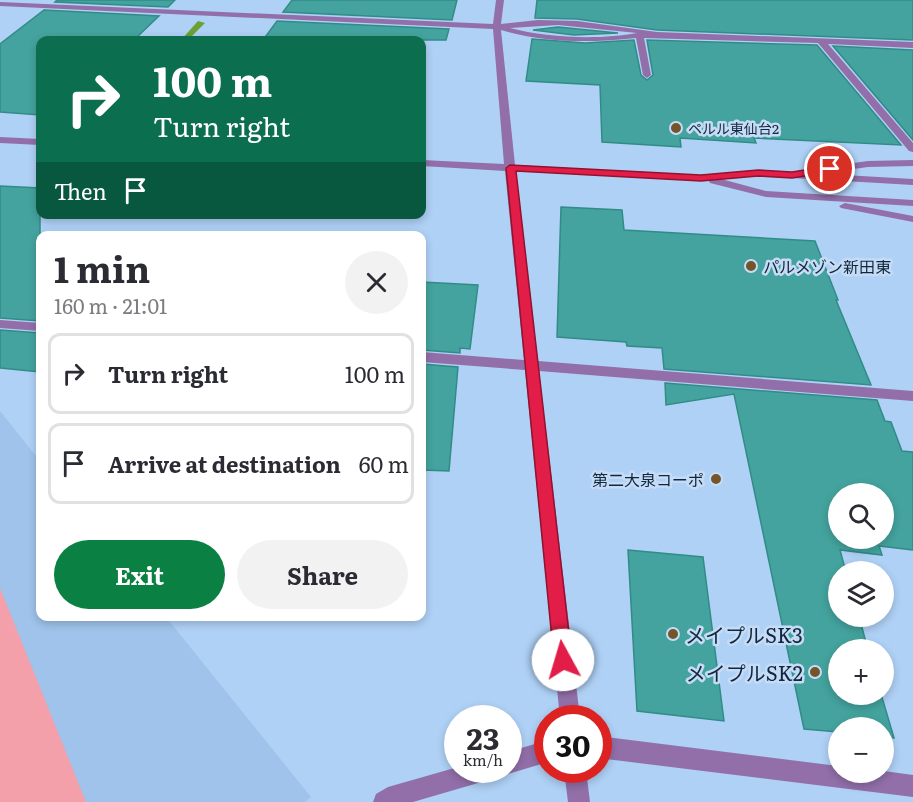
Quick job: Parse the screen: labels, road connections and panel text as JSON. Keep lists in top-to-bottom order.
{
  "places": [
    "ペルル東仙台2",
    "パルメゾン新田東",
    "第二大泉コーポ",
    "メイプルSK3",
    "メイプルSK2"
  ],
  "page": {
    "turn": ["100 m", "Turn right"],
    "then": "Then",
    "heading": ["1 min", "160 m · 21:01"],
    "list": [
      {
        "name": "Turn right",
        "value": "100 m"
      },
      {
        "name": "Arrive at destination",
        "value": "60 m"
      }
    ],
    "map_buttons": ["+", "−"],
    "buttons": ["Exit", "Share"],
    "speed": "23 km/h",
    "limit": "30"
  }
}
